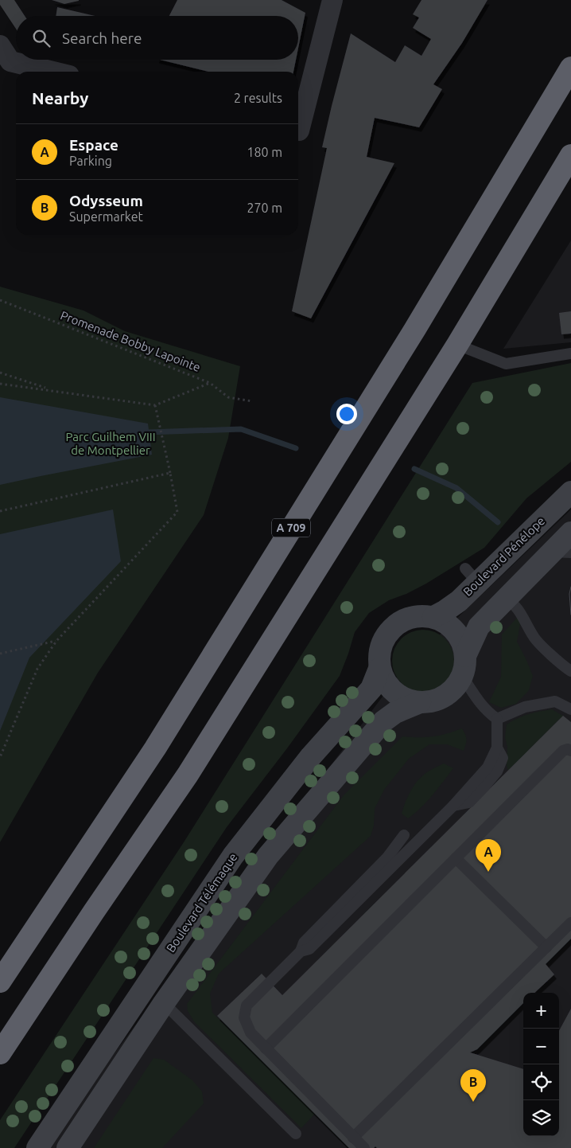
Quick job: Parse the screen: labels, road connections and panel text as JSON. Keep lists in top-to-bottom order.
{
  "streets": {
    "highway": ["A 709"],
    "main road": ["Boulevard Pénélope", "Boulevard Télémaque"],
    "path": ["Promenade Bobby Lapointe"]
  },
  "crossings": [
    ["Boulevard Pénélope", "Boulevard Télémaque"]
  ],
  "parks": ["Parc Guilhem VIII de Montpellier"],
  "page": {
    "search": "Search here",
    "heading": ["Nearby", "2 results"],
    "list": [
      {
        "mark": "A",
        "name": "Espace",
        "note": "Parking",
        "value": "180 m"
      },
      {
        "mark": "B",
        "name": "Odysseum",
        "note": "Supermarket",
        "value": "270 m"
      }
    ],
    "pins": ["A", "B"],
    "map_buttons": ["+", "−"]
  }
}
